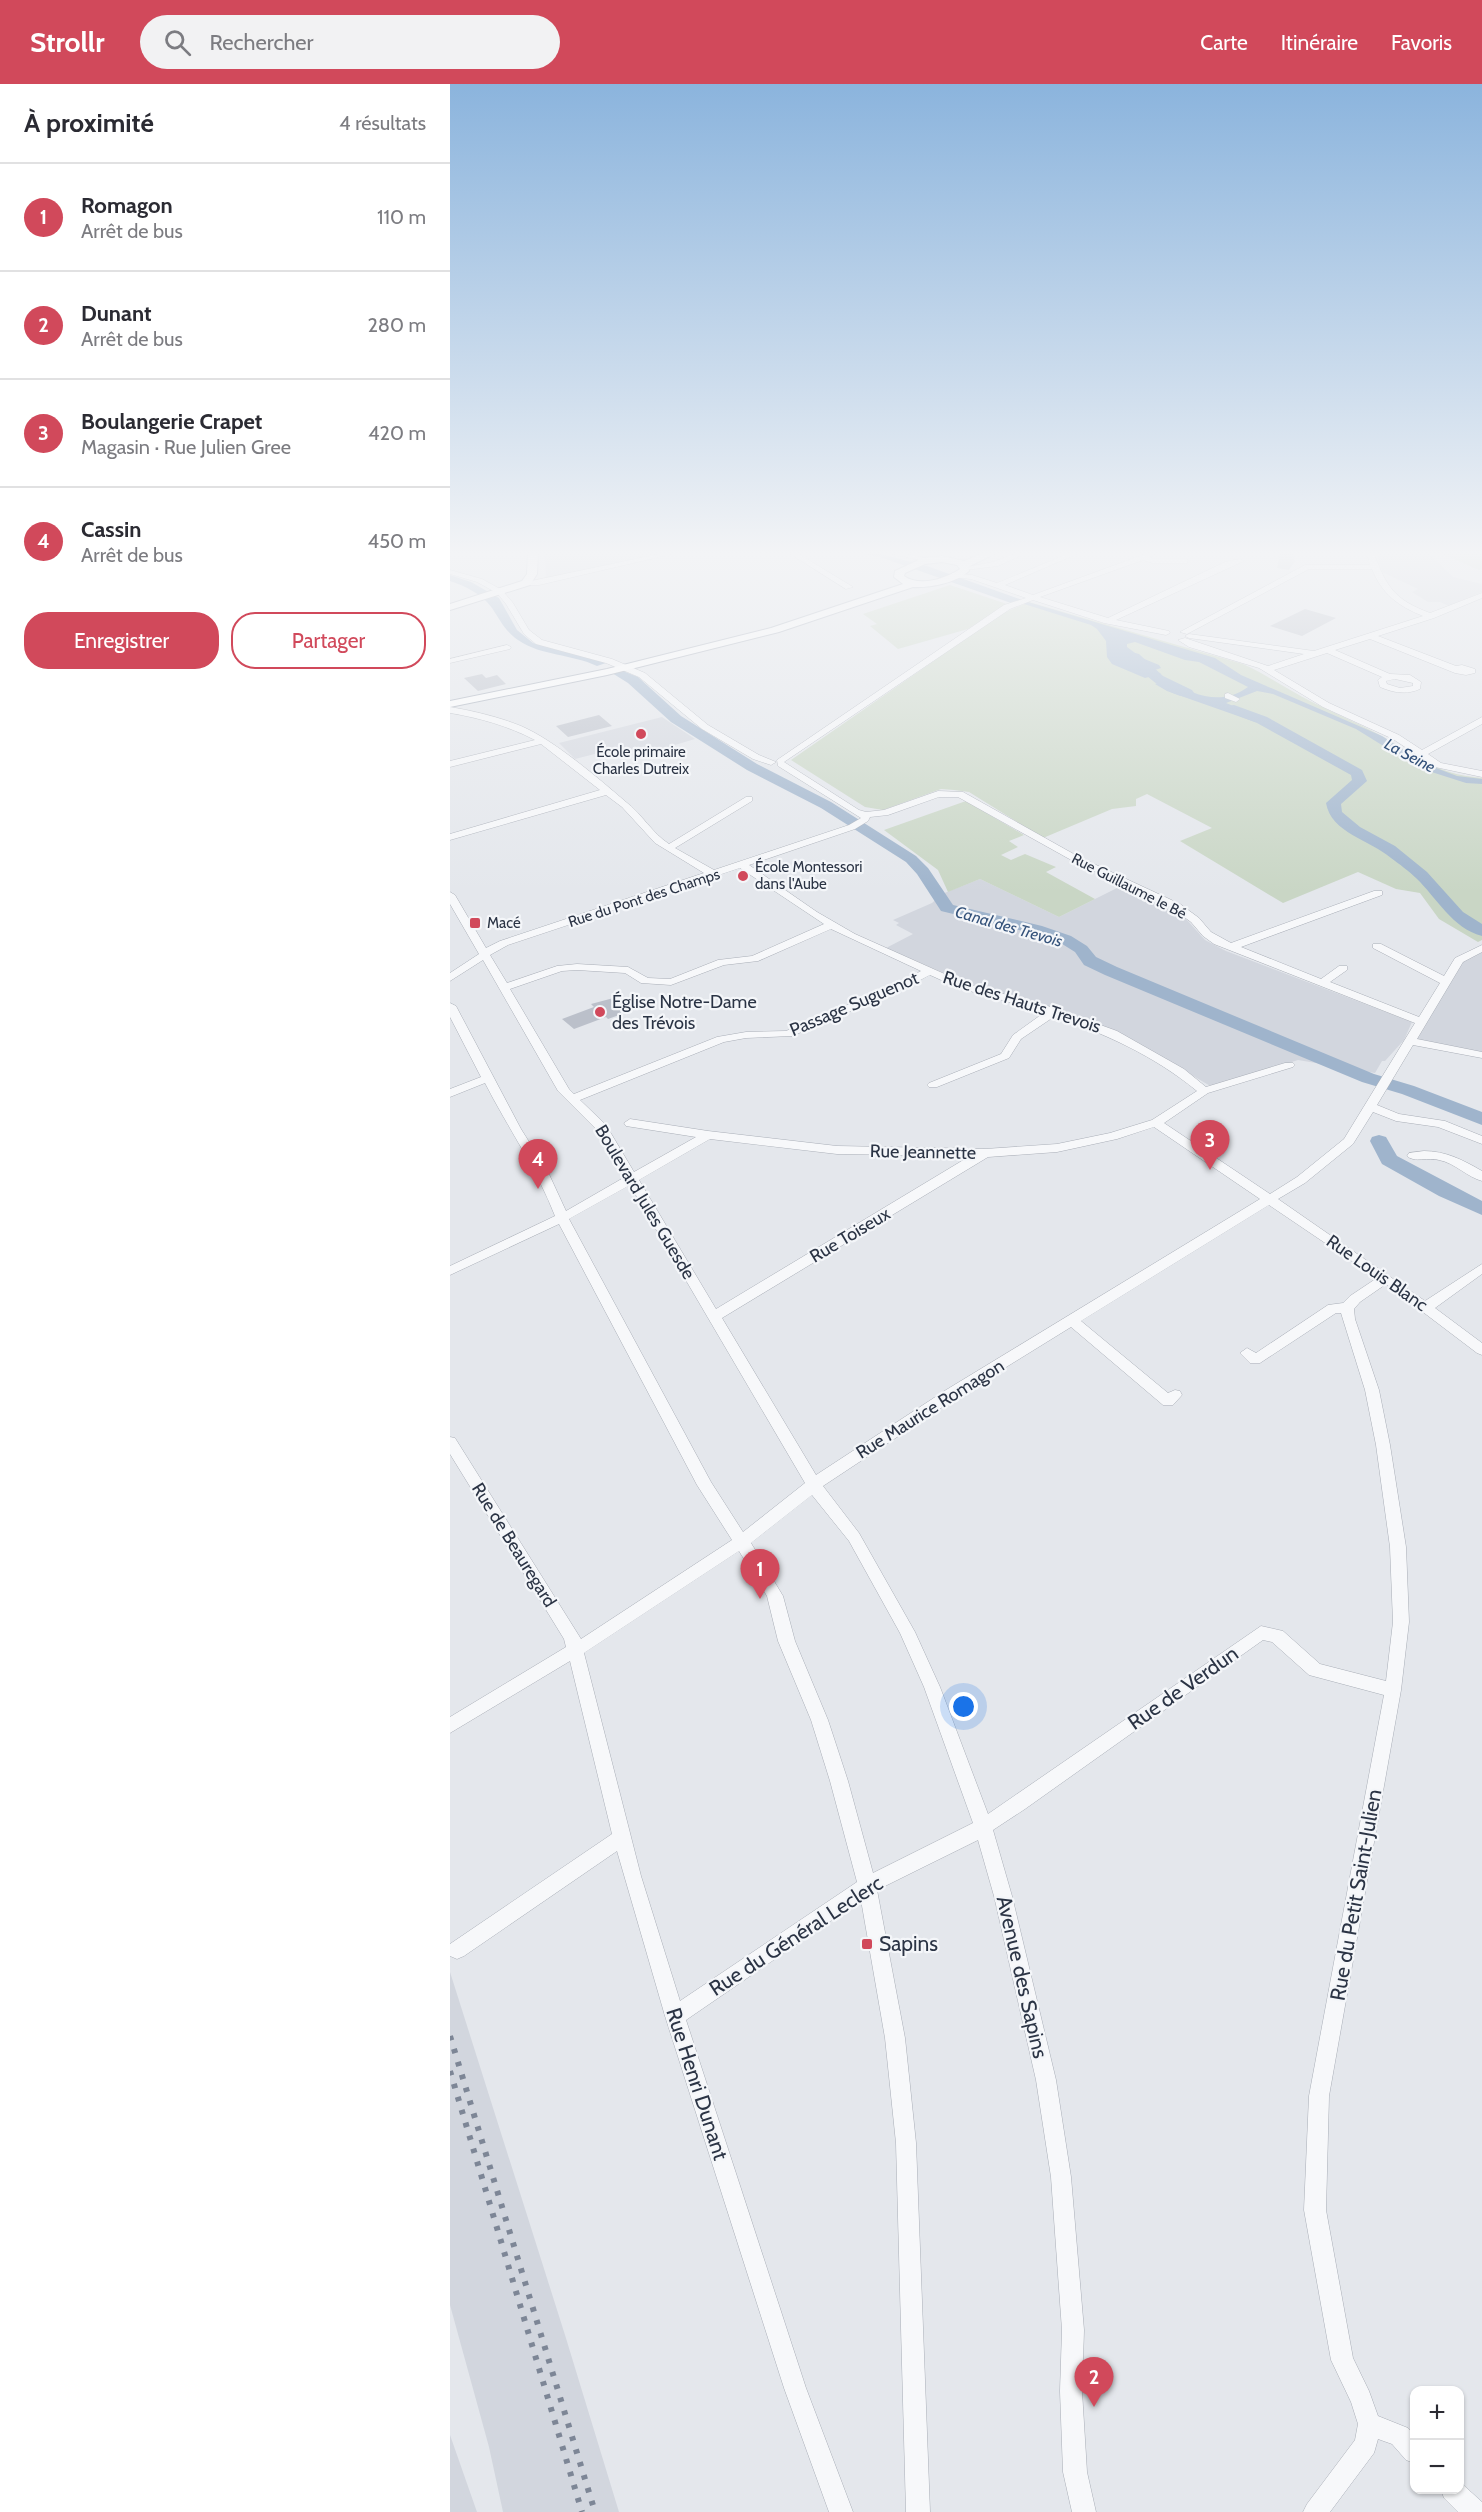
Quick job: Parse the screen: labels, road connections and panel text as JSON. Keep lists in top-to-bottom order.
{
  "streets": {
    "street": [
      "Rue Guillaume le Bé",
      "Rue du Pont des Champs",
      "Rue des Hauts Trevois",
      "Passage Suguenot",
      "Rue Jeannette",
      "Boulevard Jules Guesde",
      "Rue Toiseux",
      "Rue Louis Blanc",
      "Rue Maurice Romagon",
      "Rue de Beauregard",
      "Rue de Verdun",
      "Rue du Petit Saint-Julien",
      "Rue du Général Leclerc",
      "Avenue des Sapins",
      "Rue Henri Dunant"
    ]
  },
  "crossings": [
    ["Rue Guillaume le Bé", "Rue du Pont des Champs"],
    ["Rue Guillaume le Bé", "Rue Maurice Romagon"],
    ["Rue du Pont des Champs", "Rue des Hauts Trevois"],
    ["Rue du Pont des Champs", "Boulevard Jules Guesde"],
    ["Rue des Hauts Trevois", "Passage Suguenot"],
    ["Rue des Hauts Trevois", "Rue Jeannette"],
    ["Passage Suguenot", "Boulevard Jules Guesde"],
    ["Rue Jeannette", "Rue Toiseux"],
    ["Rue Jeannette", "Rue Louis Blanc"],
    ["Boulevard Jules Guesde", "Rue Toiseux"],
    ["Boulevard Jules Guesde", "Rue Maurice Romagon"],
    ["Boulevard Jules Guesde", "Avenue des Sapins"],
    ["Rue Louis Blanc", "Rue Maurice Romagon"],
    ["Rue Maurice Romagon", "Rue de Beauregard"],
    ["Rue Maurice Romagon", "Avenue des Sapins"],
    ["Rue Maurice Romagon", "Rue Henri Dunant"],
    ["Rue de Beauregard", "Rue Henri Dunant"],
    ["Rue de Verdun", "Rue du Petit Saint-Julien"],
    ["Rue de Verdun", "Rue du Général Leclerc"],
    ["Rue de Verdun", "Avenue des Sapins"],
    ["Rue du Général Leclerc", "Avenue des Sapins"],
    ["Rue du Général Leclerc", "Rue Henri Dunant"]
  ],
  "water": ["La Seine", "Canal des Trevois"],
  "places": {
    "other": ["École primaire Charles Dutreix", "École Montessori dans l'Aube", "Église Notre-Dame des Trévois"],
    "transit": ["Macé", "Sapins"]
  },
  "page": {
    "header": "Strollr",
    "search": "Rechercher",
    "nav": ["Carte", "Itinéraire", "Favoris"],
    "heading": ["À proximité", "4 résultats"],
    "list": [
      {
        "mark": "1",
        "name": "Romagon",
        "note": "Arrêt de bus",
        "value": "110 m"
      },
      {
        "mark": "2",
        "name": "Dunant",
        "note": "Arrêt de bus",
        "value": "280 m"
      },
      {
        "mark": "3",
        "name": "Boulangerie Crapet",
        "note": "Magasin · Rue Julien Gree",
        "value": "420 m"
      },
      {
        "mark": "4",
        "name": "Cassin",
        "note": "Arrêt de bus",
        "value": "450 m"
      }
    ],
    "buttons": ["Enregistrer", "Partager"],
    "pins": [
      "3",
      "4",
      "1",
      "2"
    ],
    "map_buttons": ["+", "−"]
  }
}
